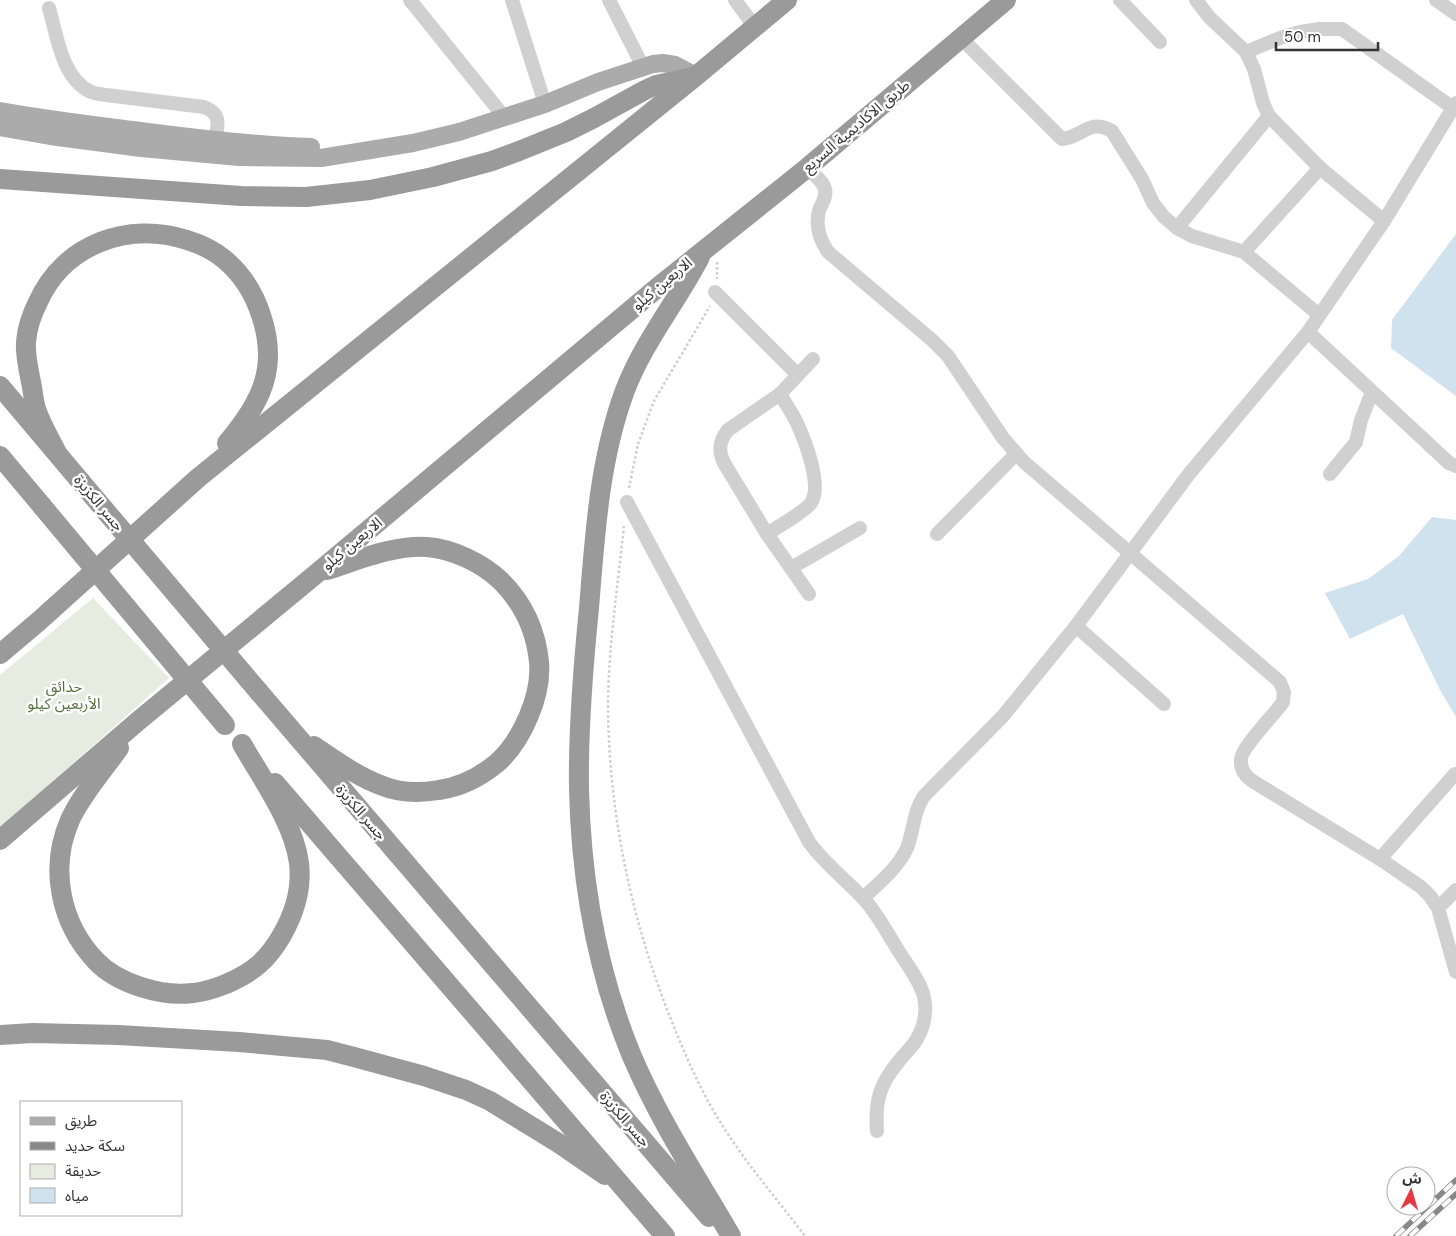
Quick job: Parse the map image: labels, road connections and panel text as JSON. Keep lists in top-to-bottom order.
{
  "streets": {
    "highway": ["طريق الاكاديمية السريع", "الاربعين كيلو", "جسر الكزيزة"]
  },
  "crossings": [
    ["طريق الاكاديمية السريع", "الاربعين كيلو"]
  ],
  "parks": ["حدائق الأربعين كيلو"],
  "legend": [
    "طريق",
    "سكة حديد",
    "حديقة",
    "مياه"
  ],
  "scale_bar": "50 m",
  "north": "top"
}
